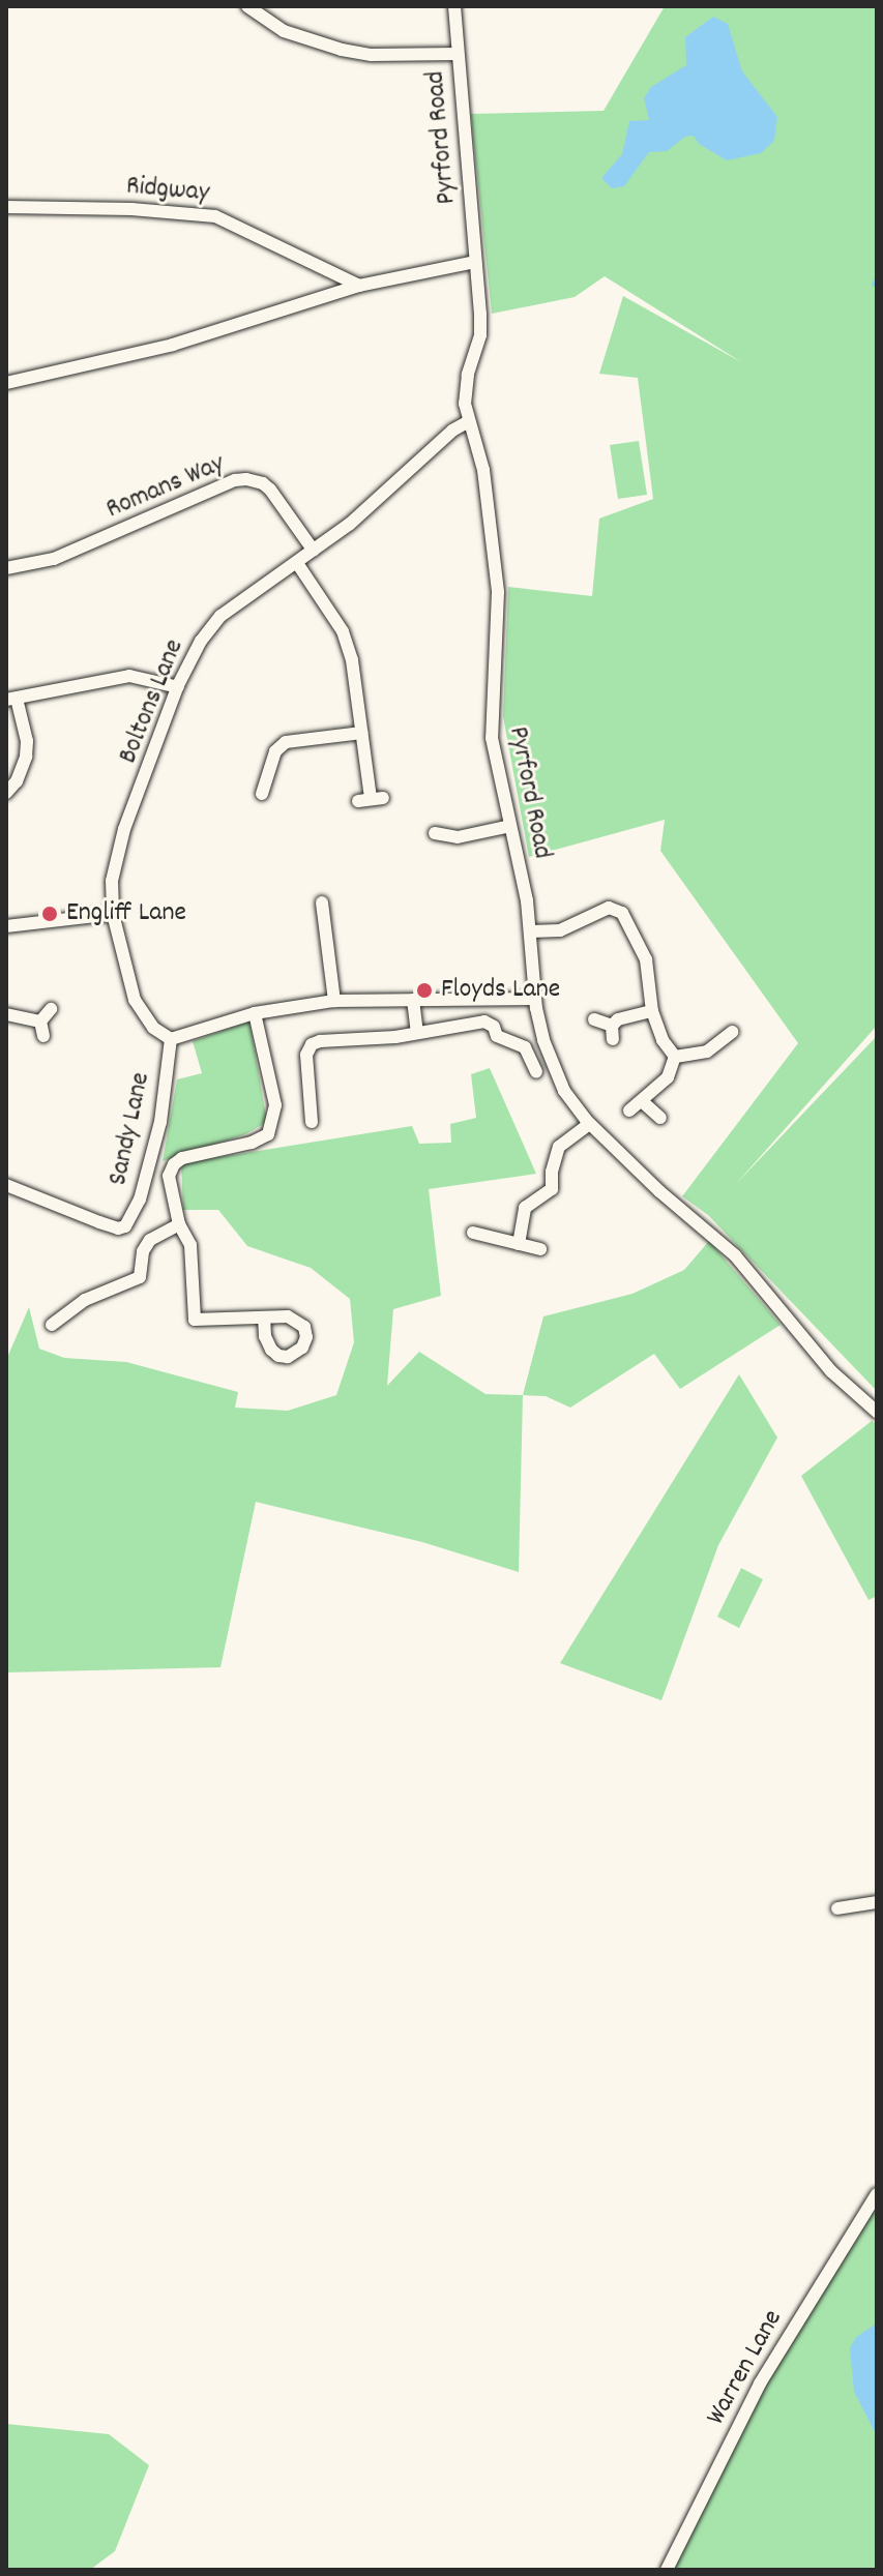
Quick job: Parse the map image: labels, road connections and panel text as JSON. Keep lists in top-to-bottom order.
{
  "streets": {
    "street": [
      "Pyrford Road",
      "Ridgway",
      "Romans Way",
      "Boltons Lane",
      "Sandy Lane",
      "Warren Lane"
    ]
  },
  "crossings": [
    ["Pyrford Road", "Boltons Lane"],
    ["Romans Way", "Boltons Lane"],
    ["Boltons Lane", "Sandy Lane"]
  ],
  "places": ["Engliff Lane", "Floyds Lane"]
}
